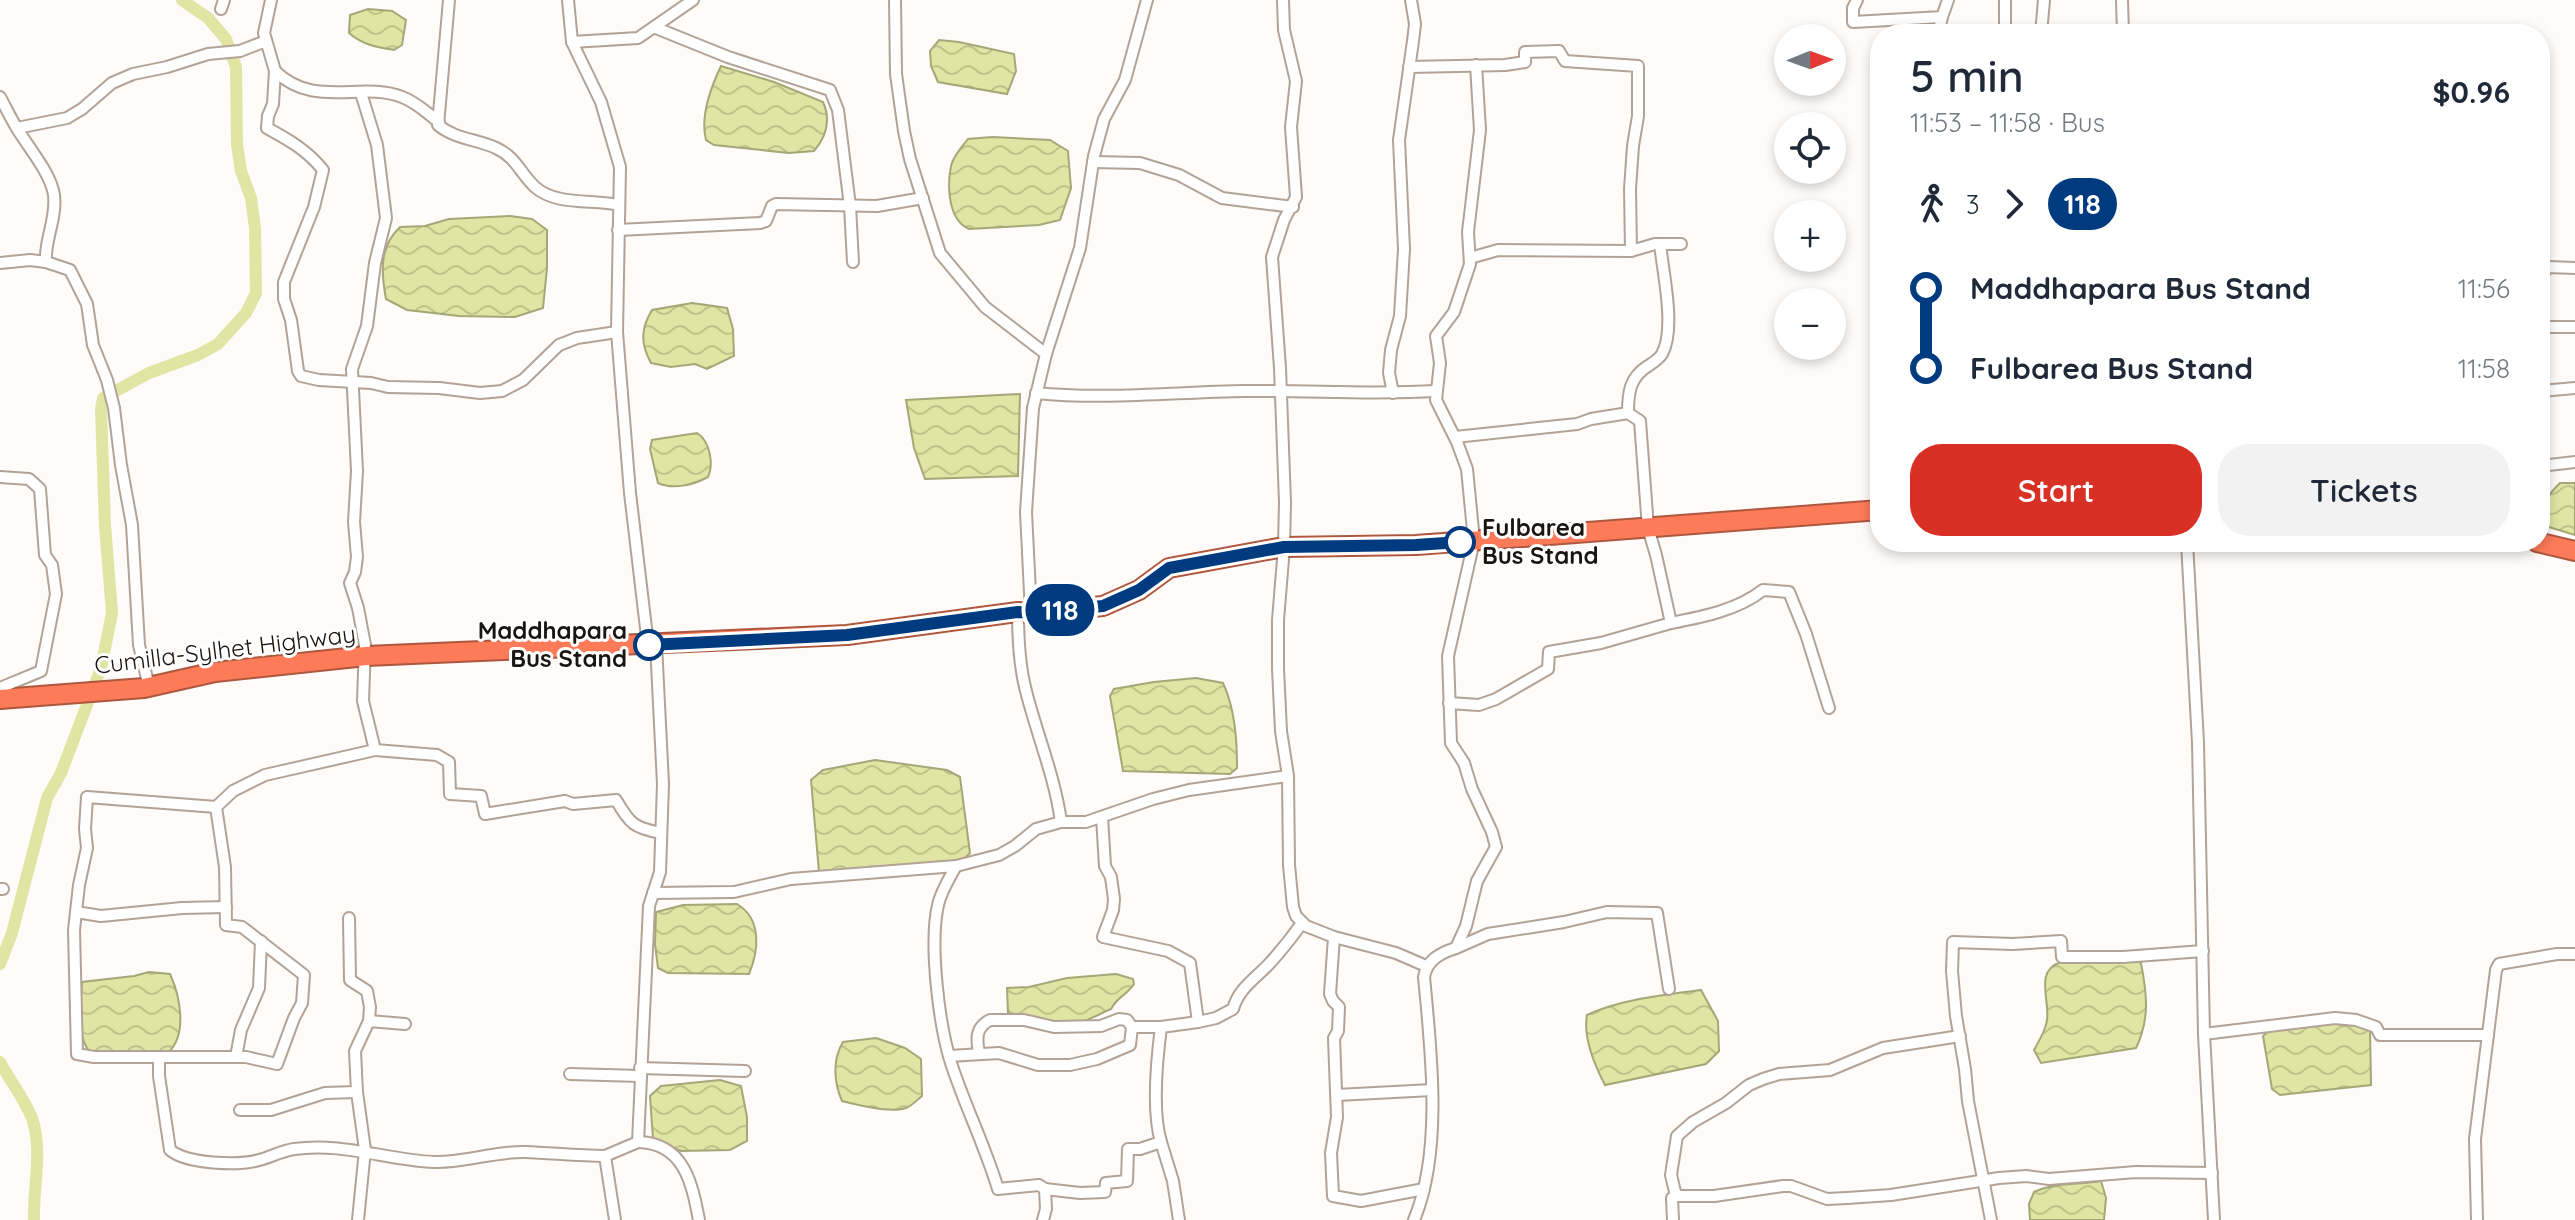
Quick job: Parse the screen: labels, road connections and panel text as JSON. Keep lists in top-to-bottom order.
{
  "streets": {
    "highway": ["Cumilla-Sylhet Highway"]
  },
  "places": ["Fulbarea Bus Stand", "Maddhapara Bus Stand"],
  "lines": ["bus line 118"],
  "north": "right",
  "page": {
    "on_map": "118",
    "map_buttons": ["+", "−"],
    "heading": ["5 min", "11:53 – 11:58 · Bus", "$0.96"],
    "legs": ["3", "118"],
    "list": [
      {
        "name": "Maddhapara Bus Stand",
        "value": "11:56"
      },
      {
        "name": "Fulbarea Bus Stand",
        "value": "11:58"
      }
    ],
    "buttons": ["Start", "Tickets"]
  }
}
